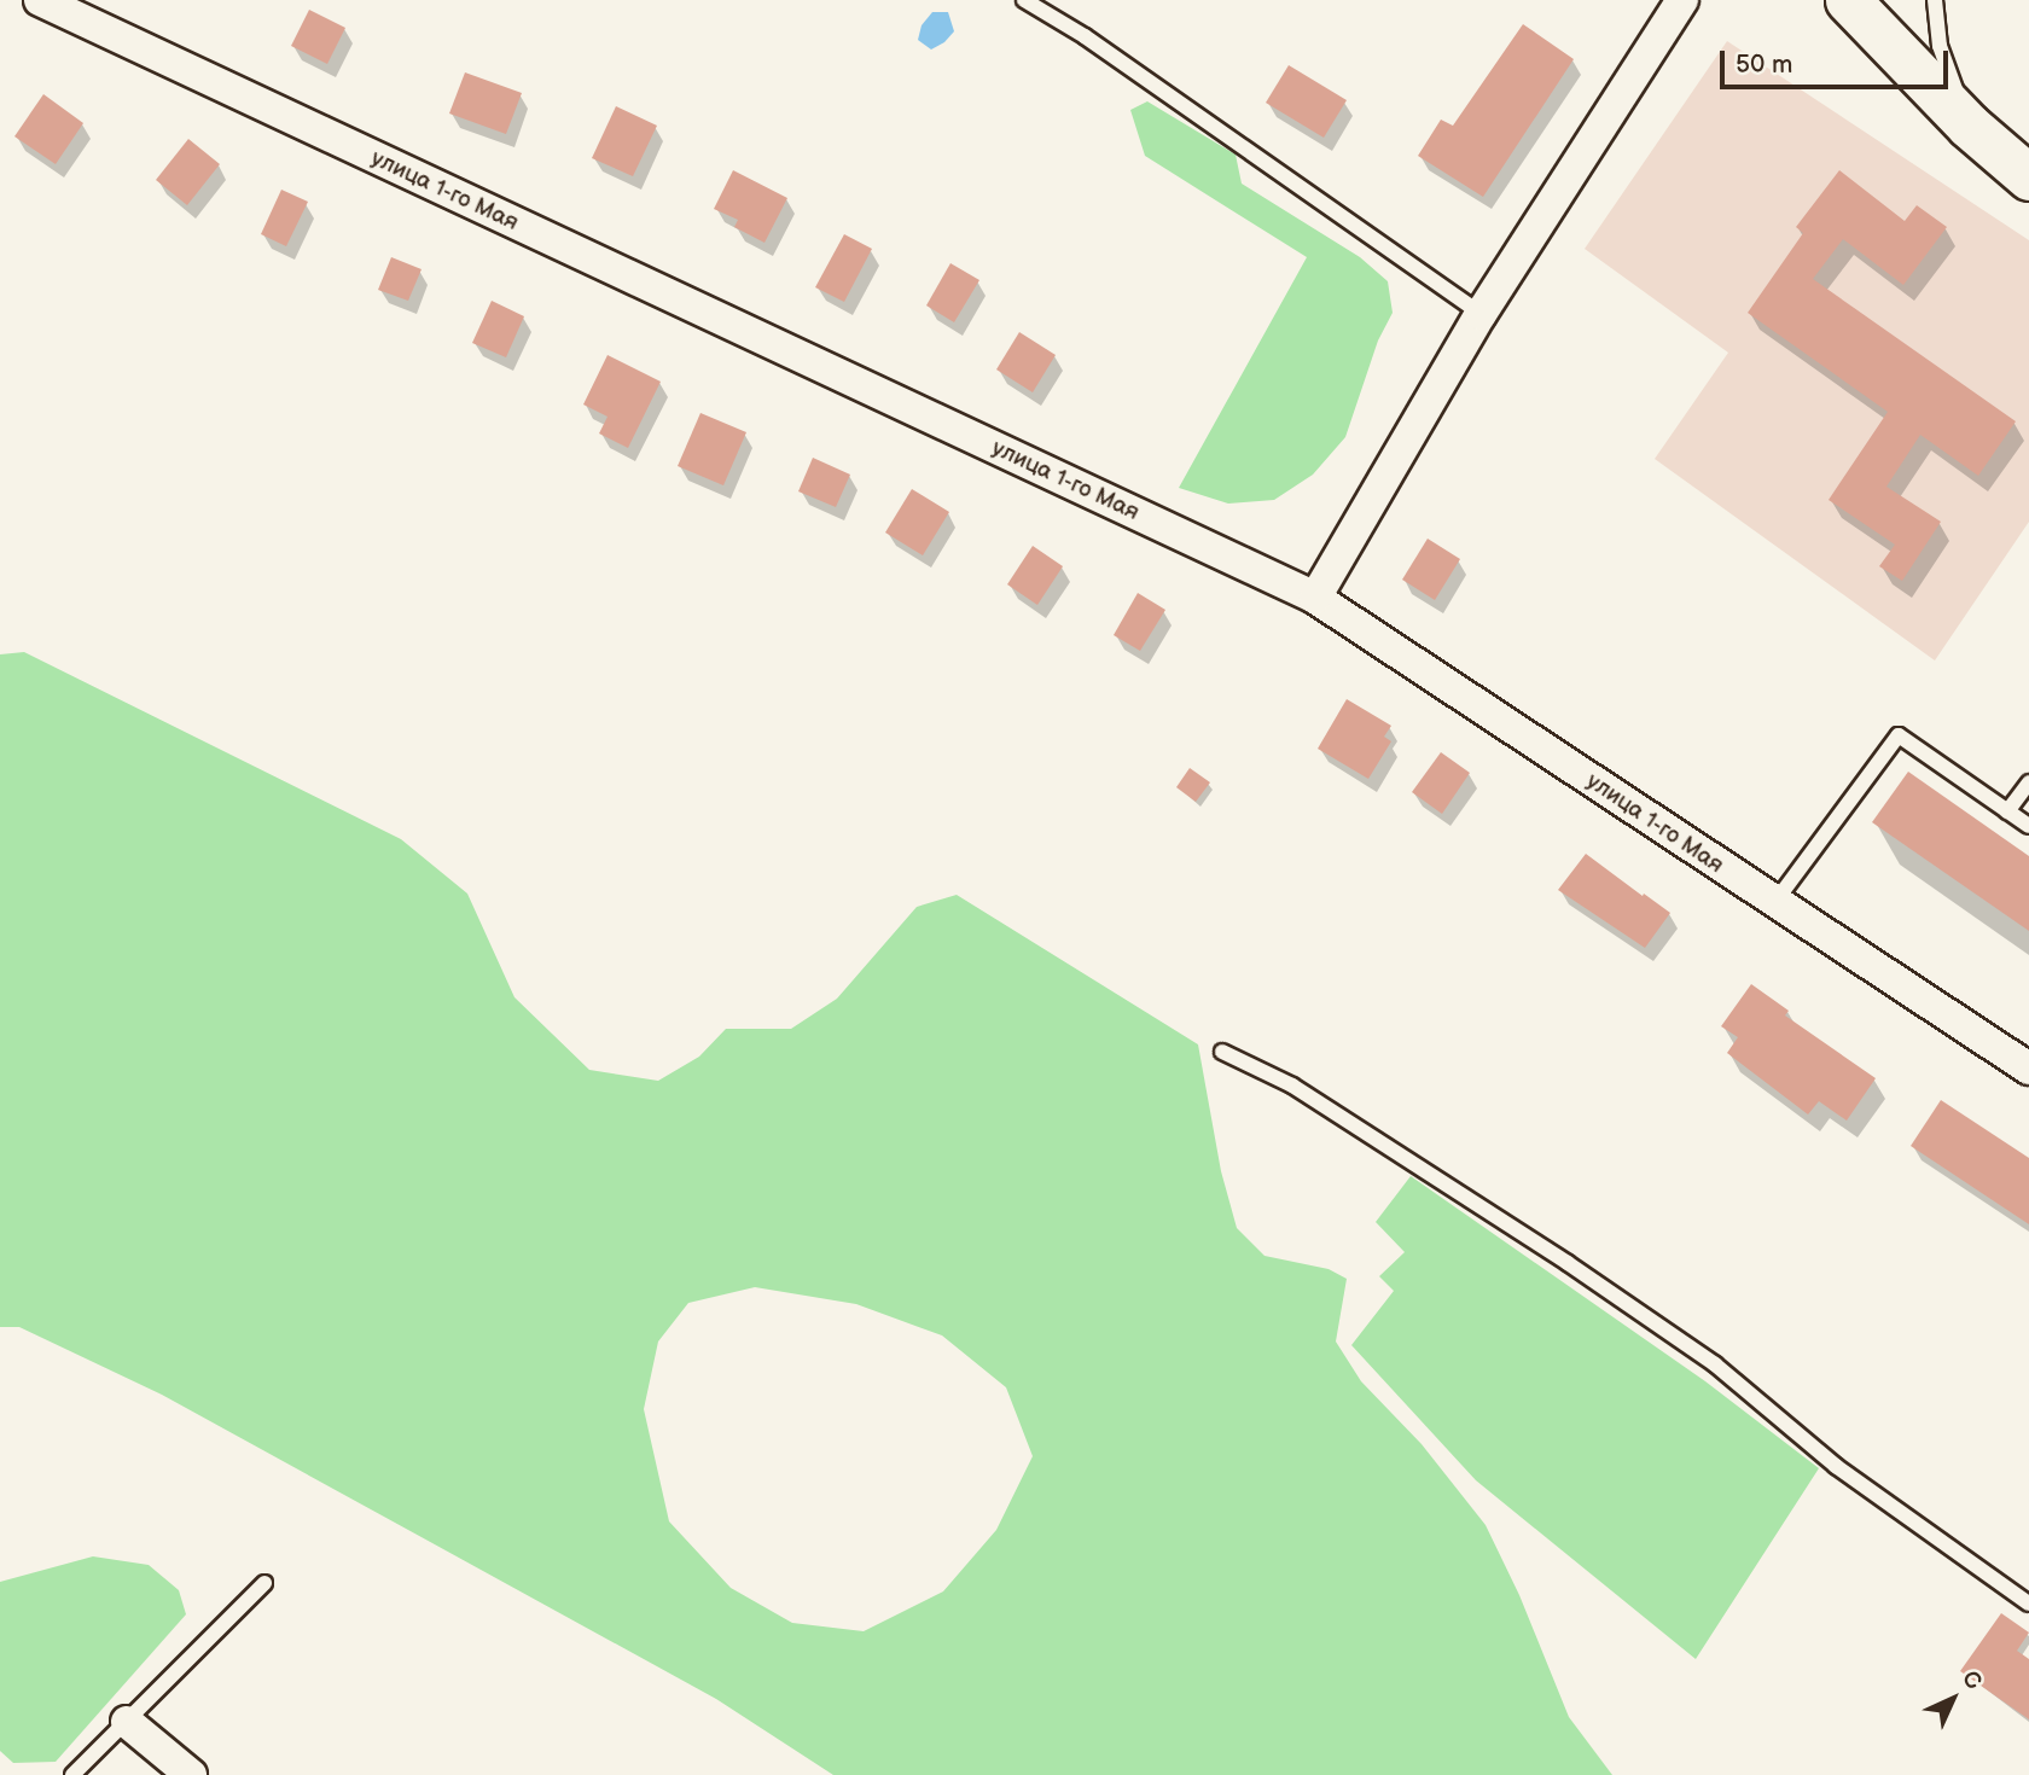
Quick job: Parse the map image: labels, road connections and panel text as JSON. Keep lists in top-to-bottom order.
{
  "streets": {
    "street": ["улица 1-го Мая"]
  },
  "scale_bar": "50 m",
  "north": "top right"
}
